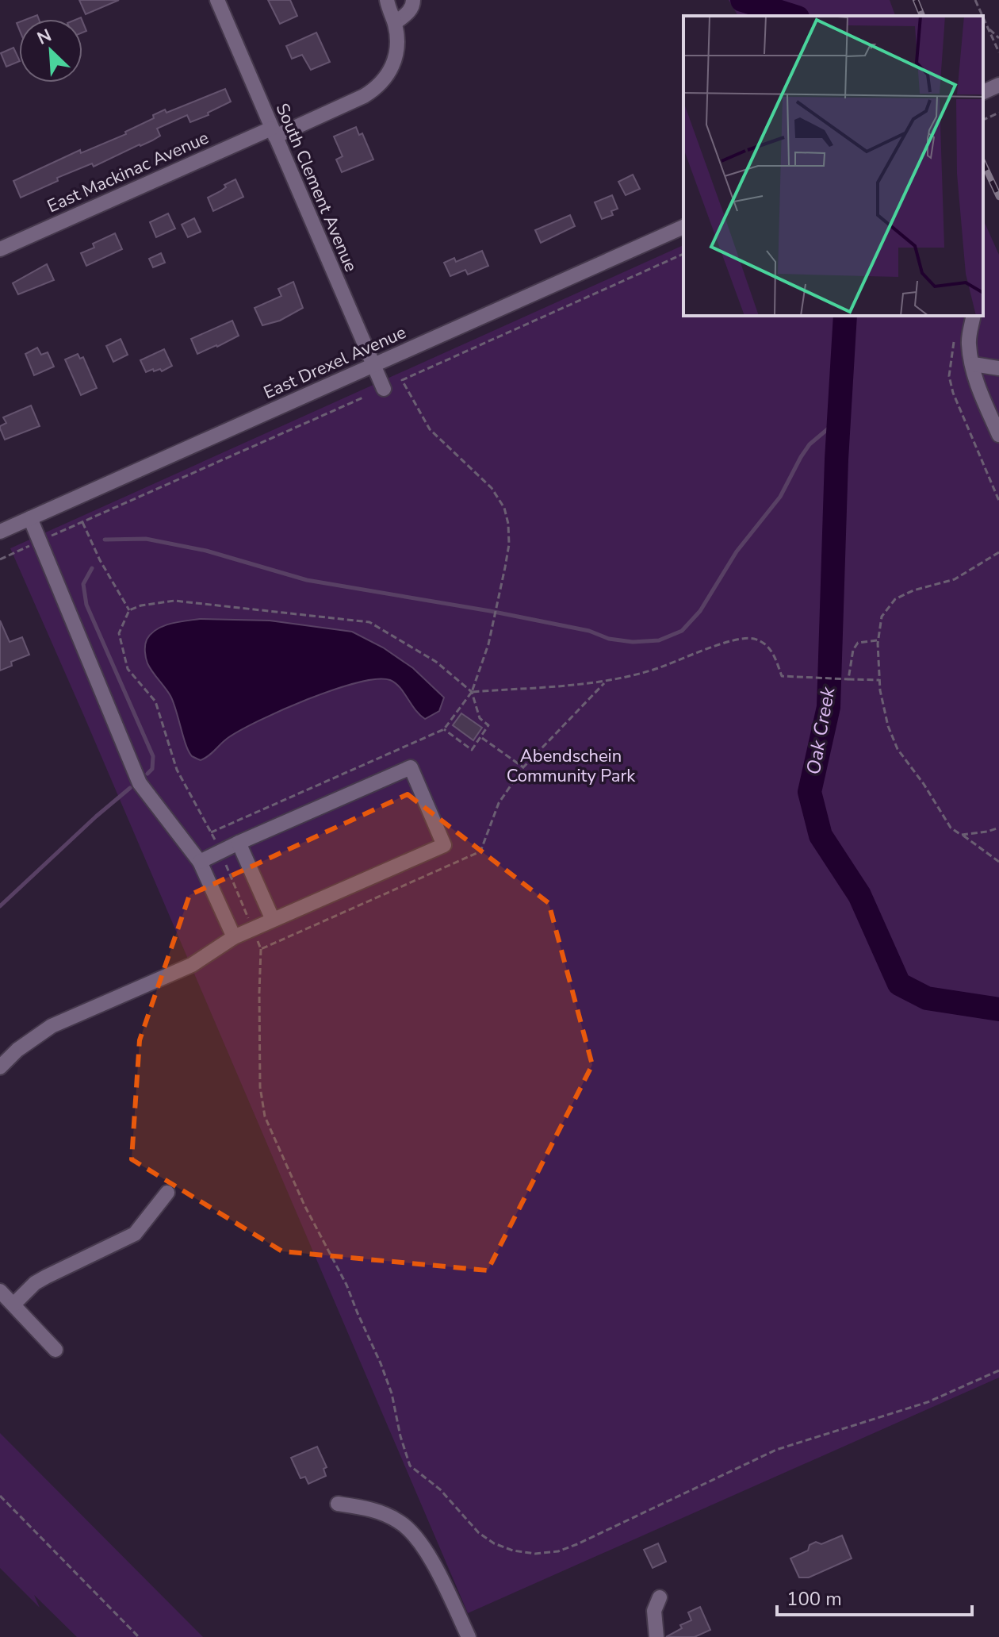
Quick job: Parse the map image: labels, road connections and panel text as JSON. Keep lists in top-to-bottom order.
{
  "streets": {
    "street": ["East Mackinac Avenue", "South Clement Avenue", "East Drexel Avenue"]
  },
  "crossings": [
    ["East Mackinac Avenue", "South Clement Avenue"],
    ["South Clement Avenue", "East Drexel Avenue"]
  ],
  "water": ["Oak Creek"],
  "parks": ["Abendschein Community Park"],
  "scale_bar": "100 m",
  "north": "top left"
}
